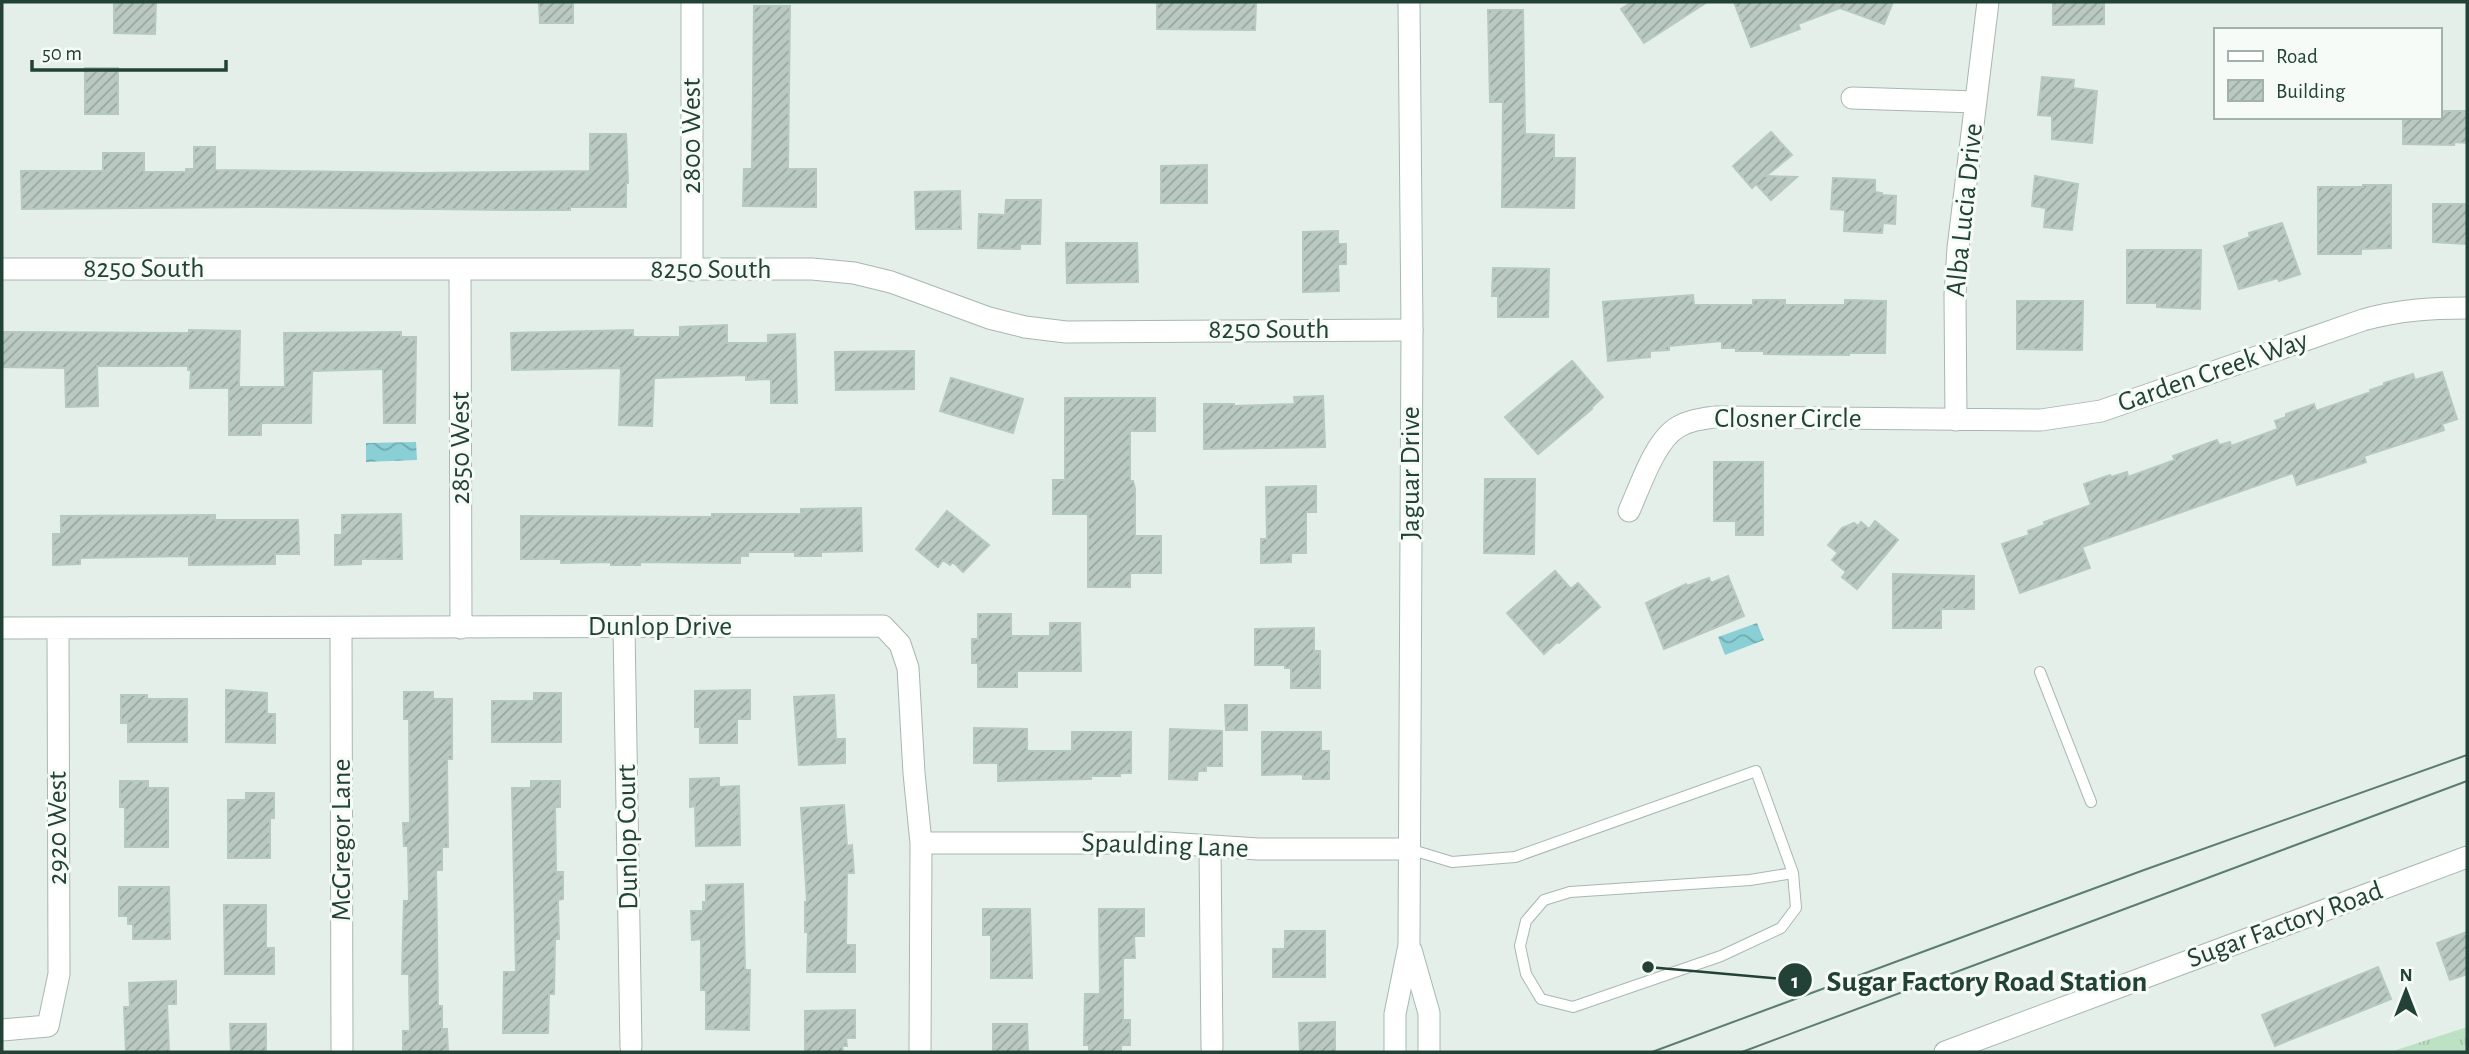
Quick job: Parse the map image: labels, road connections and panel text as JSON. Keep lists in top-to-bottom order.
{
  "streets": {
    "street": [
      "2800 West",
      "Alba Lucia Drive",
      "8250 South",
      "Garden Creek Way",
      "Closner Circle",
      "2850 West",
      "Jaguar Drive",
      "Dunlop Drive",
      "2920 West",
      "Dunlop Court",
      "McGregor Lane",
      "Spaulding Lane",
      "Sugar Factory Road"
    ]
  },
  "crossings": [
    ["2800 West", "8250 South"],
    ["Alba Lucia Drive", "Garden Creek Way"],
    ["Alba Lucia Drive", "Closner Circle"],
    ["8250 South", "2850 West"],
    ["8250 South", "Jaguar Drive"],
    ["Garden Creek Way", "Closner Circle"],
    ["2850 West", "Dunlop Drive"],
    ["Jaguar Drive", "Spaulding Lane"],
    ["Dunlop Drive", "2920 West"],
    ["Dunlop Drive", "Dunlop Court"],
    ["Dunlop Drive", "McGregor Lane"],
    ["Dunlop Drive", "Spaulding Lane"]
  ],
  "places": ["Sugar Factory Road Station"],
  "legend": ["Road", "Building"],
  "scale_bar": "50 m",
  "north": "top"
}
